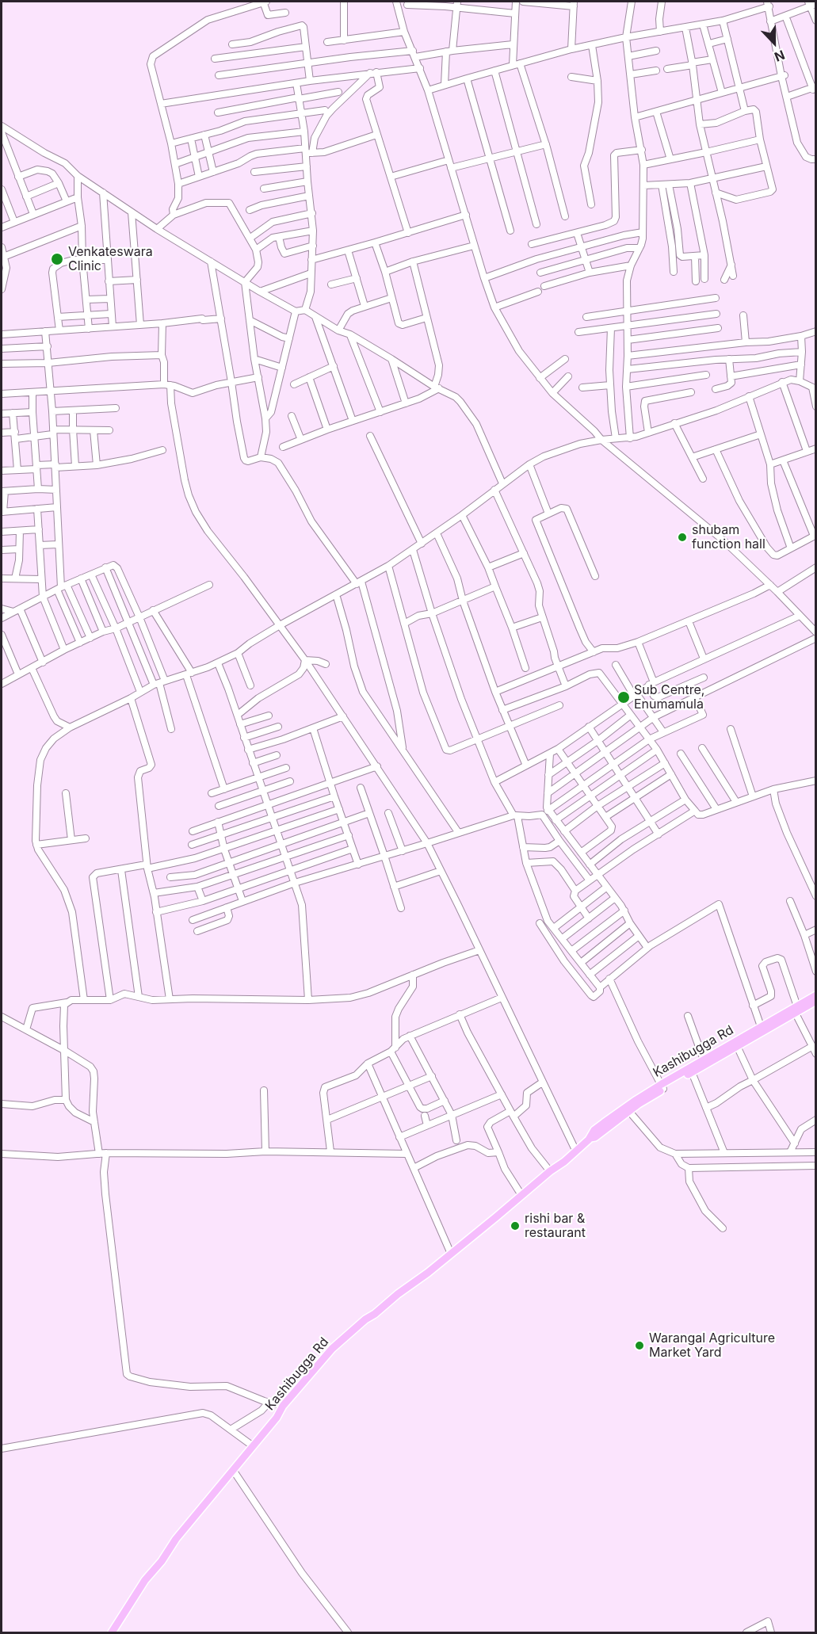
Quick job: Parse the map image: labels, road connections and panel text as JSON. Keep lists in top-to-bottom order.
{
  "streets": {
    "main road": ["Kashibugga Rd"]
  },
  "places": [
    "Venkateswara Clinic",
    "shubam function hall",
    "Sub Centre, Enumamula",
    "rishi bar & restaurant",
    "Warangal Agriculture Market Yard"
  ],
  "north": "bottom"
}
